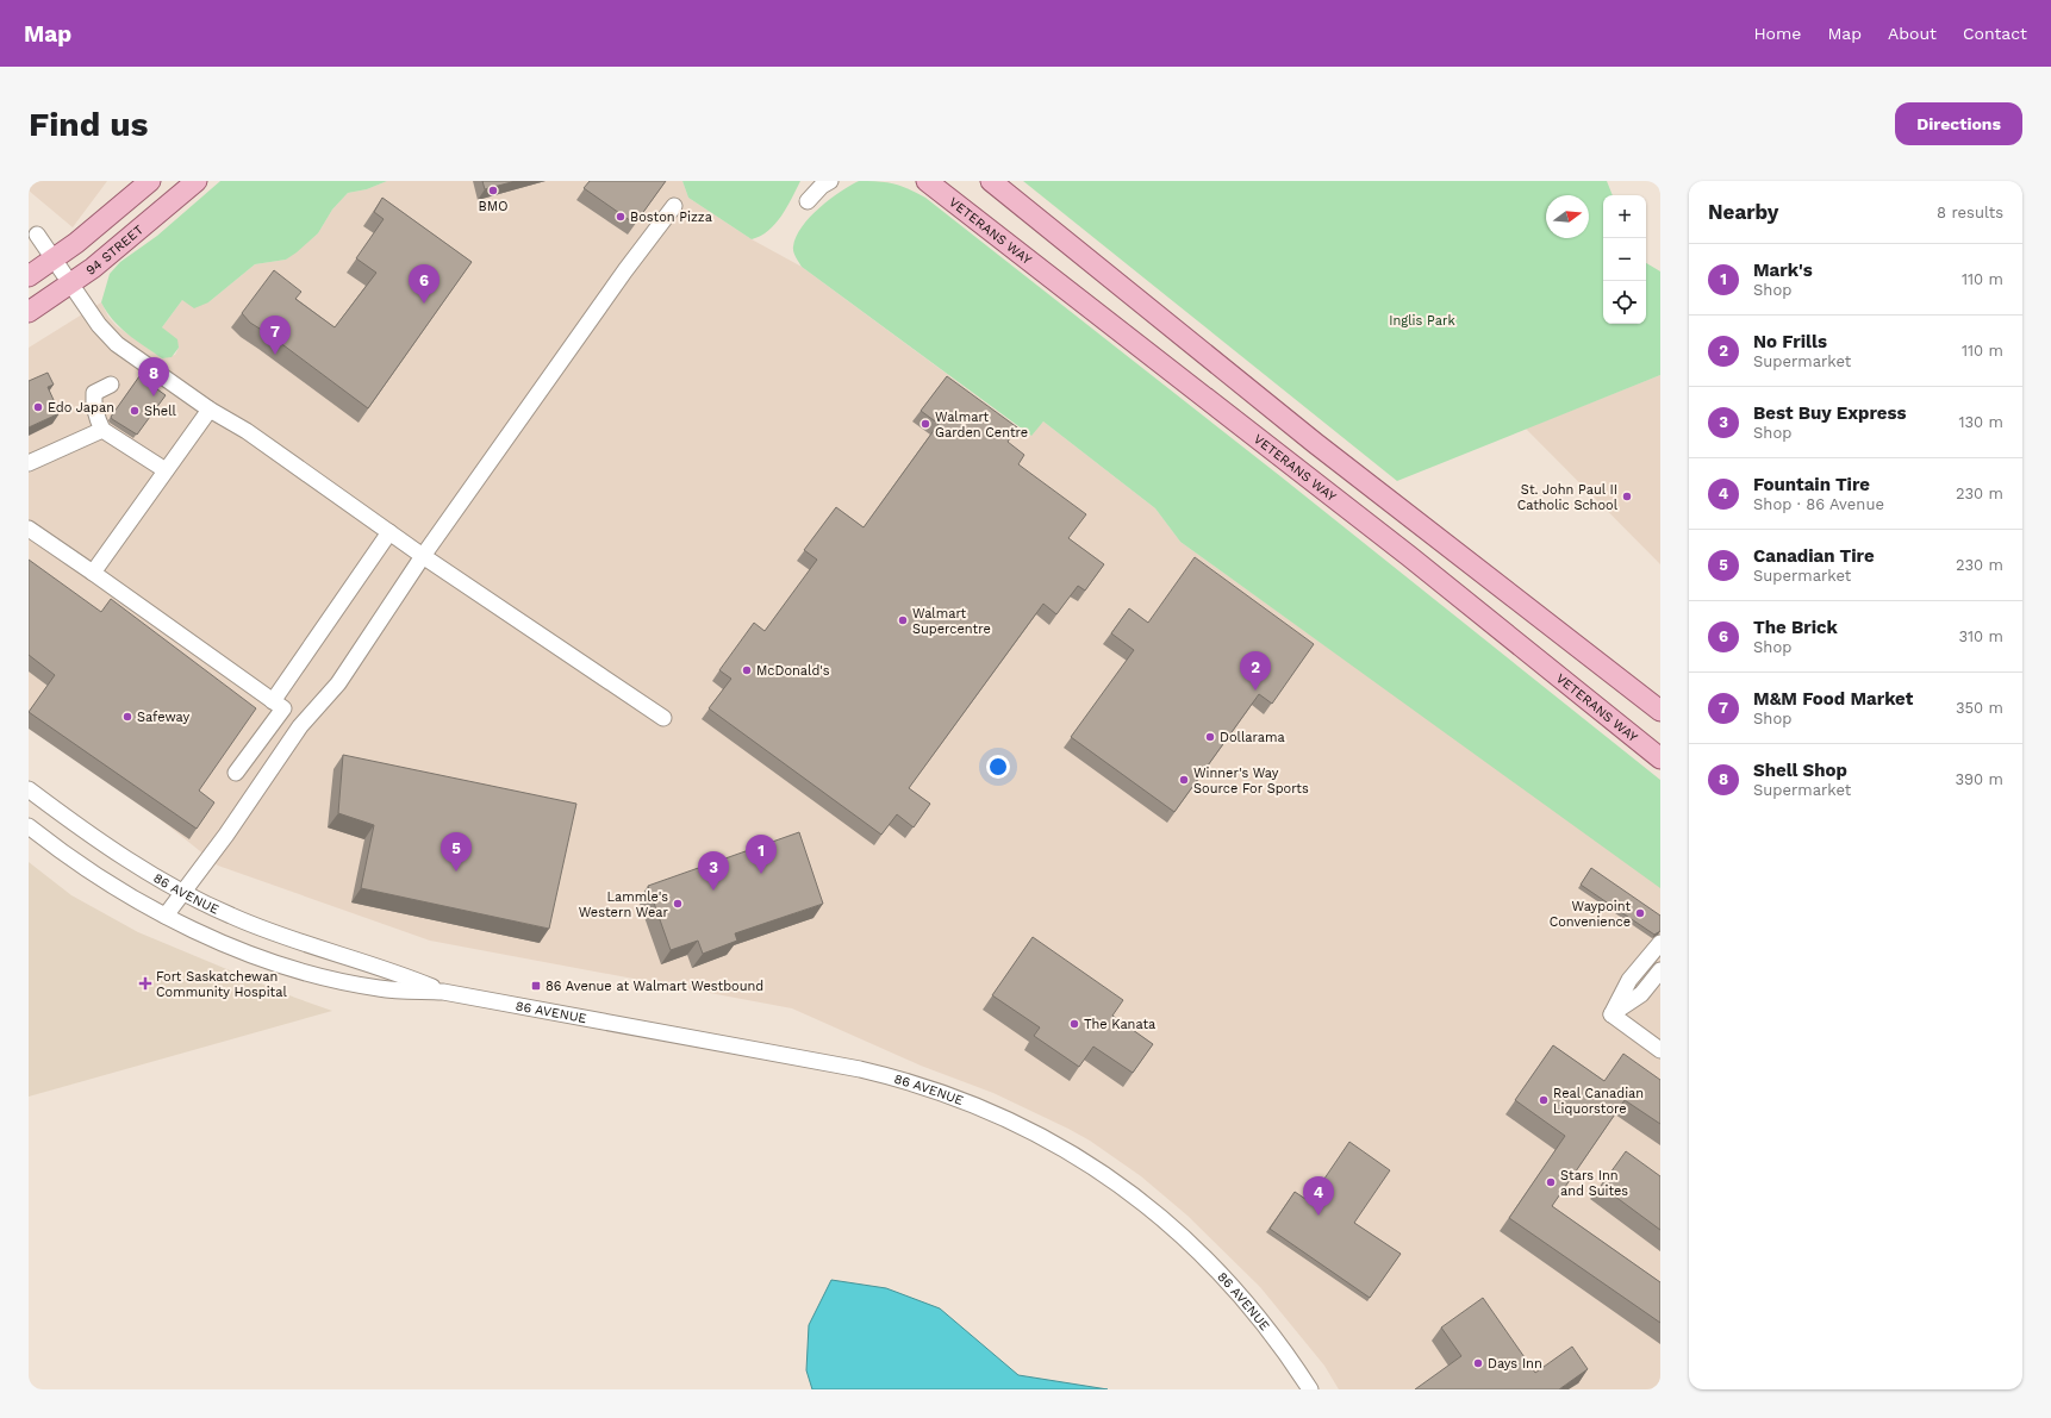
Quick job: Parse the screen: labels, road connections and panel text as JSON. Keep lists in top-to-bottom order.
{
  "streets": {
    "main road": ["VETERANS WAY", "94 STREET"],
    "street": ["86 AVENUE"]
  },
  "parks": ["Inglis Park"],
  "places": {
    "other": [
      "BMO",
      "Boston Pizza",
      "Edo Japan",
      "Shell",
      "Walmart Garden Centre",
      "St. John Paul II Catholic School",
      "Walmart Supercentre",
      "McDonald's",
      "Safeway",
      "Dollarama",
      "Winner's Way Source For Sports",
      "Lammle's Western Wear",
      "Waypoint Convenience",
      "The Kanata",
      "Real Canadian Liquorstore",
      "Stars Inn and Suites",
      "Days Inn"
    ],
    "health": ["Fort Saskatchewan Community Hospital"],
    "transit": ["86 Avenue at Walmart Westbound"]
  },
  "north": "right",
  "page": {
    "header": "Map",
    "nav": [
      "Home",
      "Map",
      "About",
      "Contact"
    ],
    "buttons": "Directions",
    "title": "Find us",
    "heading": ["Nearby", "8 results"],
    "map_buttons": ["+", "−"],
    "list": [
      {
        "mark": "1",
        "name": "Mark's",
        "note": "Shop",
        "value": "110 m"
      },
      {
        "mark": "2",
        "name": "No Frills",
        "note": "Supermarket",
        "value": "110 m"
      },
      {
        "mark": "3",
        "name": "Best Buy Express",
        "note": "Shop",
        "value": "130 m"
      },
      {
        "mark": "4",
        "name": "Fountain Tire",
        "note": "Shop · 86 Avenue",
        "value": "230 m"
      },
      {
        "mark": "5",
        "name": "Canadian Tire",
        "note": "Supermarket",
        "value": "230 m"
      },
      {
        "mark": "6",
        "name": "The Brick",
        "note": "Shop",
        "value": "310 m"
      },
      {
        "mark": "7",
        "name": "M&M Food Market",
        "note": "Shop",
        "value": "350 m"
      },
      {
        "mark": "8",
        "name": "Shell Shop",
        "note": "Supermarket",
        "value": "390 m"
      }
    ],
    "pins": [
      "6",
      "7",
      "8",
      "2",
      "5",
      "1",
      "3",
      "4"
    ]
  }
}
